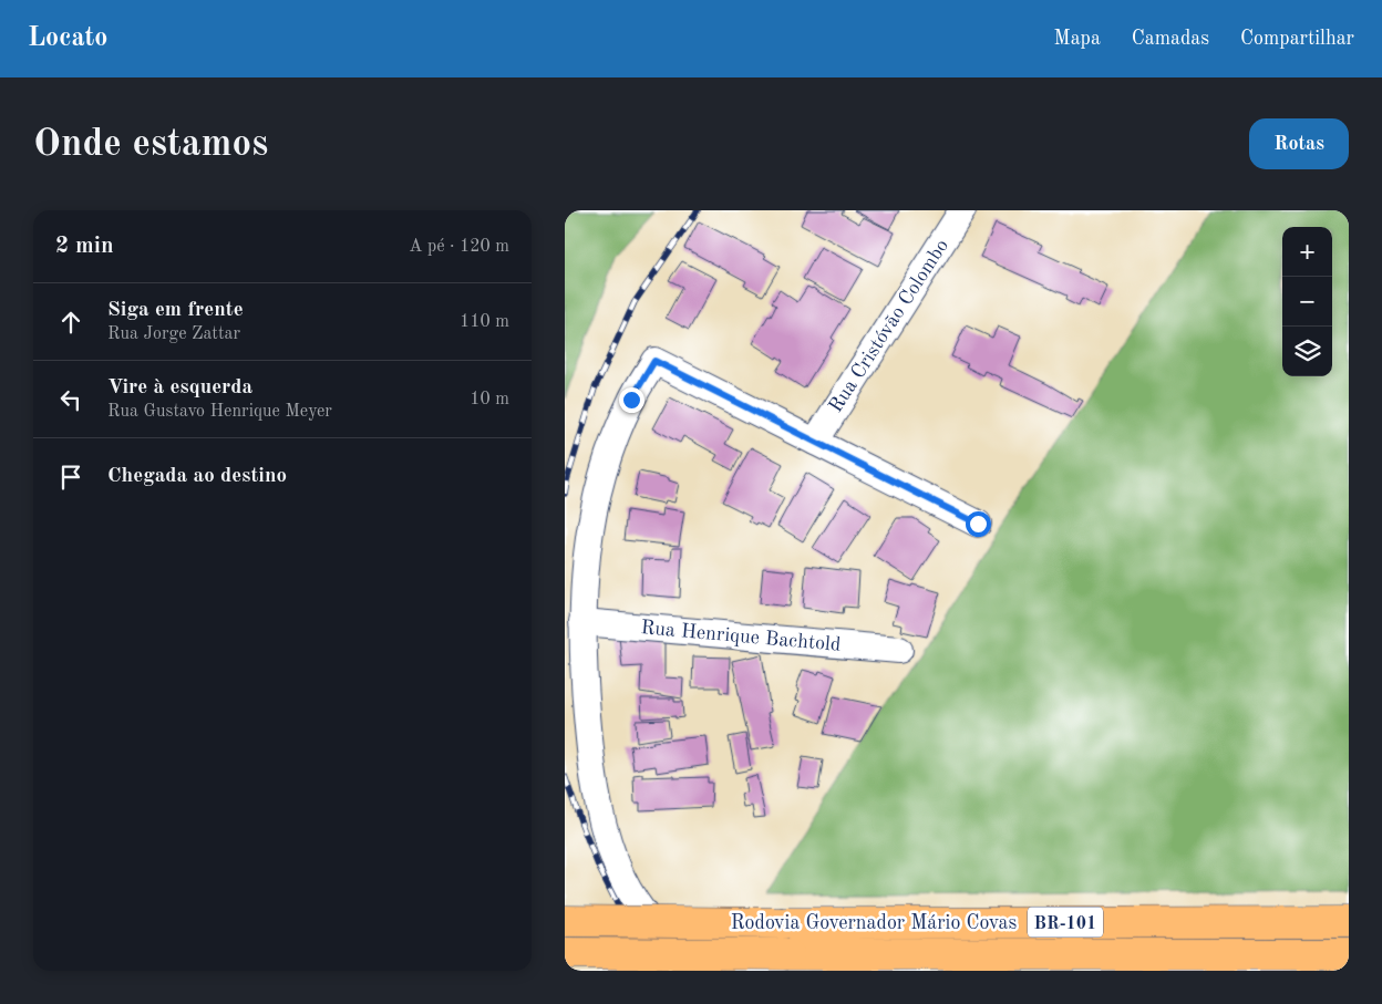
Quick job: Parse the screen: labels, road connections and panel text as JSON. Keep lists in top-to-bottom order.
{
  "streets": {
    "highway": ["Rodovia Governador Mário Covas", "BR-101"],
    "street": ["Rua Cristóvão Colombo", "Rua Henrique Bachtold"]
  },
  "page": {
    "header": "Locato",
    "nav": ["Mapa", "Camadas", "Compartilhar"],
    "buttons": "Rotas",
    "title": "Onde estamos",
    "heading": ["2 min", "A pé · 120 m"],
    "map_buttons": ["+", "−"],
    "list": [
      ["Siga em frente", "Rua Jorge Zattar", "110 m"],
      ["Vire à esquerda", "Rua Gustavo Henrique Meyer", "10 m"],
      "Chegada ao destino"
    ]
  }
}
